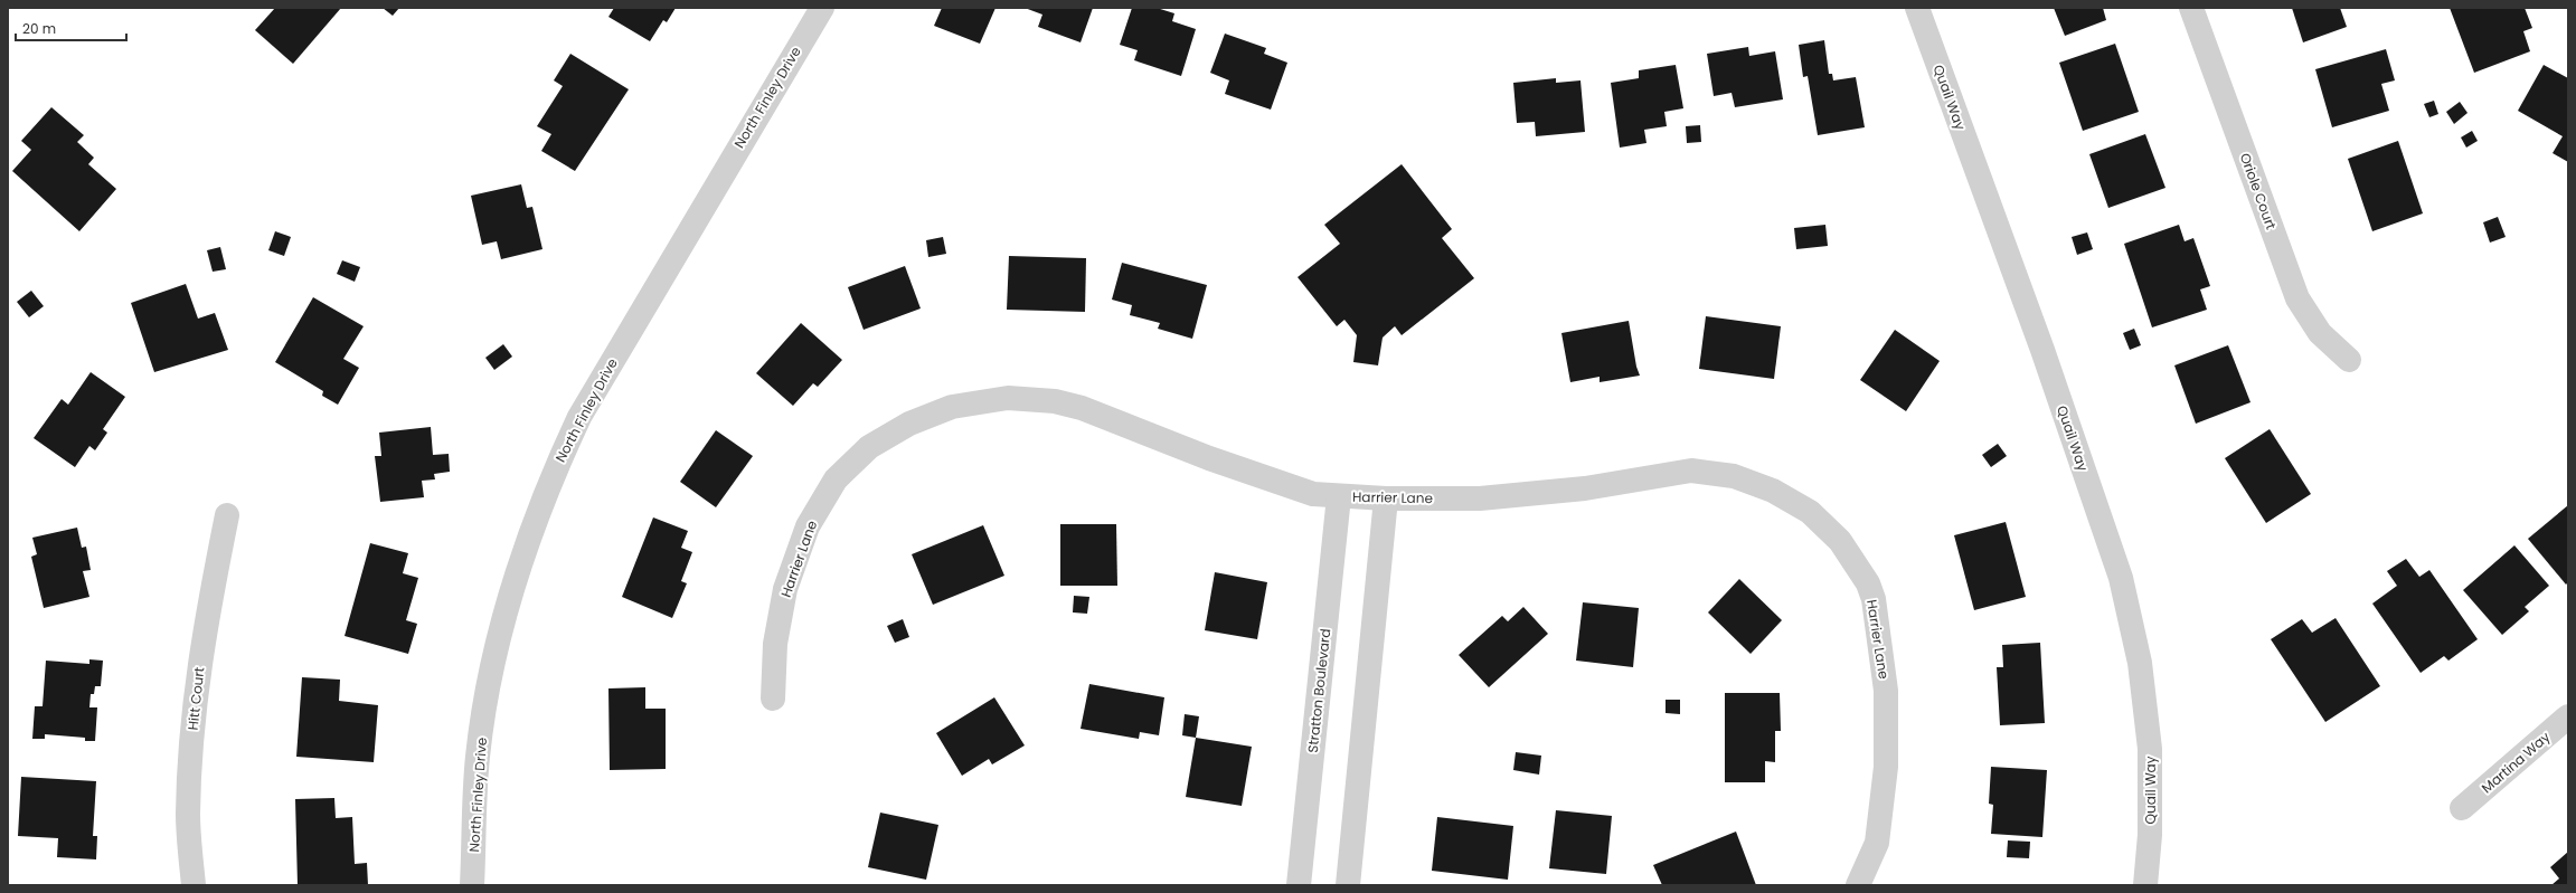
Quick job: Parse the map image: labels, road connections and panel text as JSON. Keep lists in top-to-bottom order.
{
  "streets": {
    "street": [
      "North Finley Drive",
      "Quail Way",
      "Oriole Court",
      "Harrier Lane",
      "Stratton Boulevard",
      "Hitt Court",
      "Martina Way"
    ]
  },
  "crossings": [
    ["Harrier Lane", "Stratton Boulevard"]
  ],
  "scale_bar": "20 m"
}
